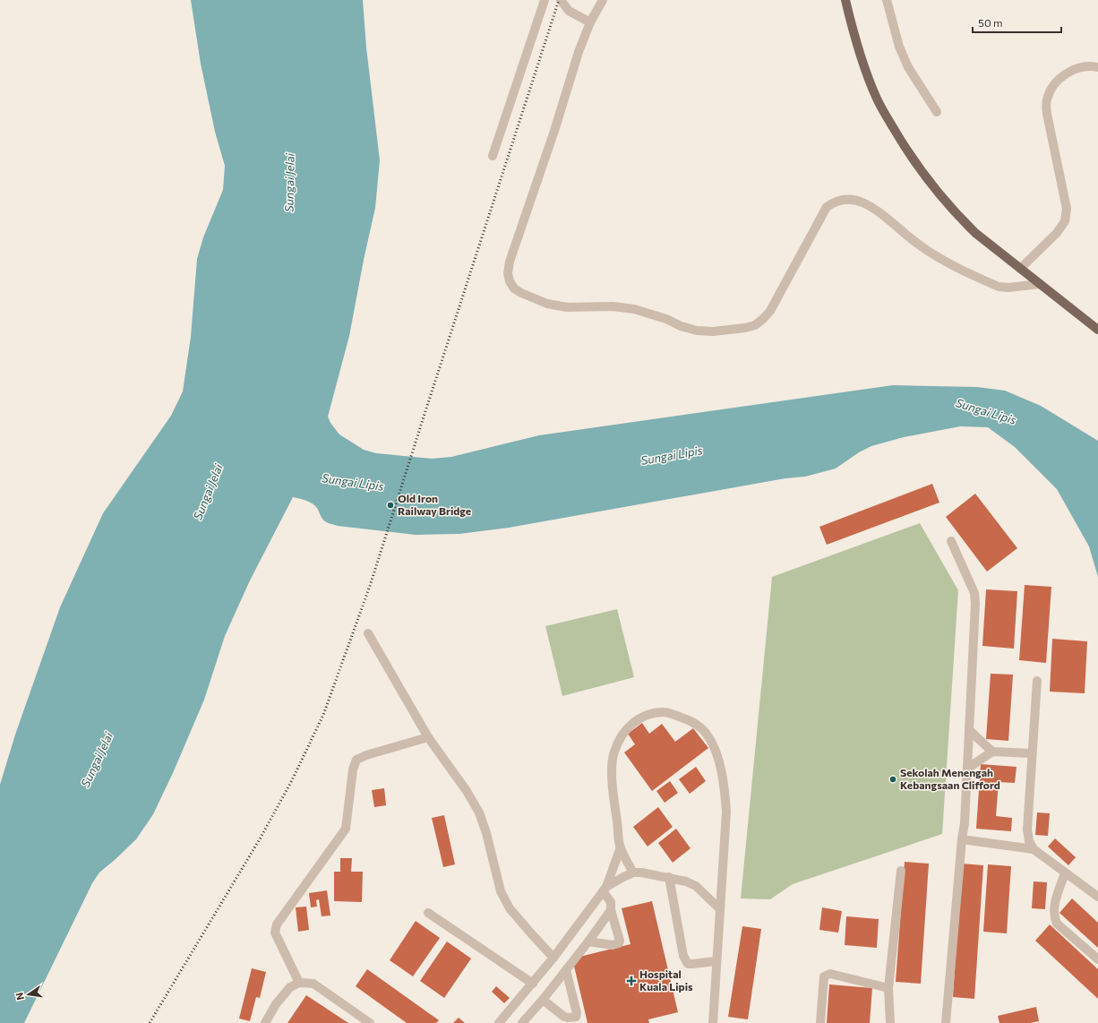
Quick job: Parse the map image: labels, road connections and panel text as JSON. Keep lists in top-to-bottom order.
{
  "water": ["Sungai Jelai", "Sungai Lipis"],
  "places": {
    "other": ["Old Iron Railway Bridge", "Sekolah Menengah Kebangsaan Clifford"],
    "health": ["Hospital Kuala Lipis"]
  },
  "scale_bar": "50 m",
  "north": "left"
}
